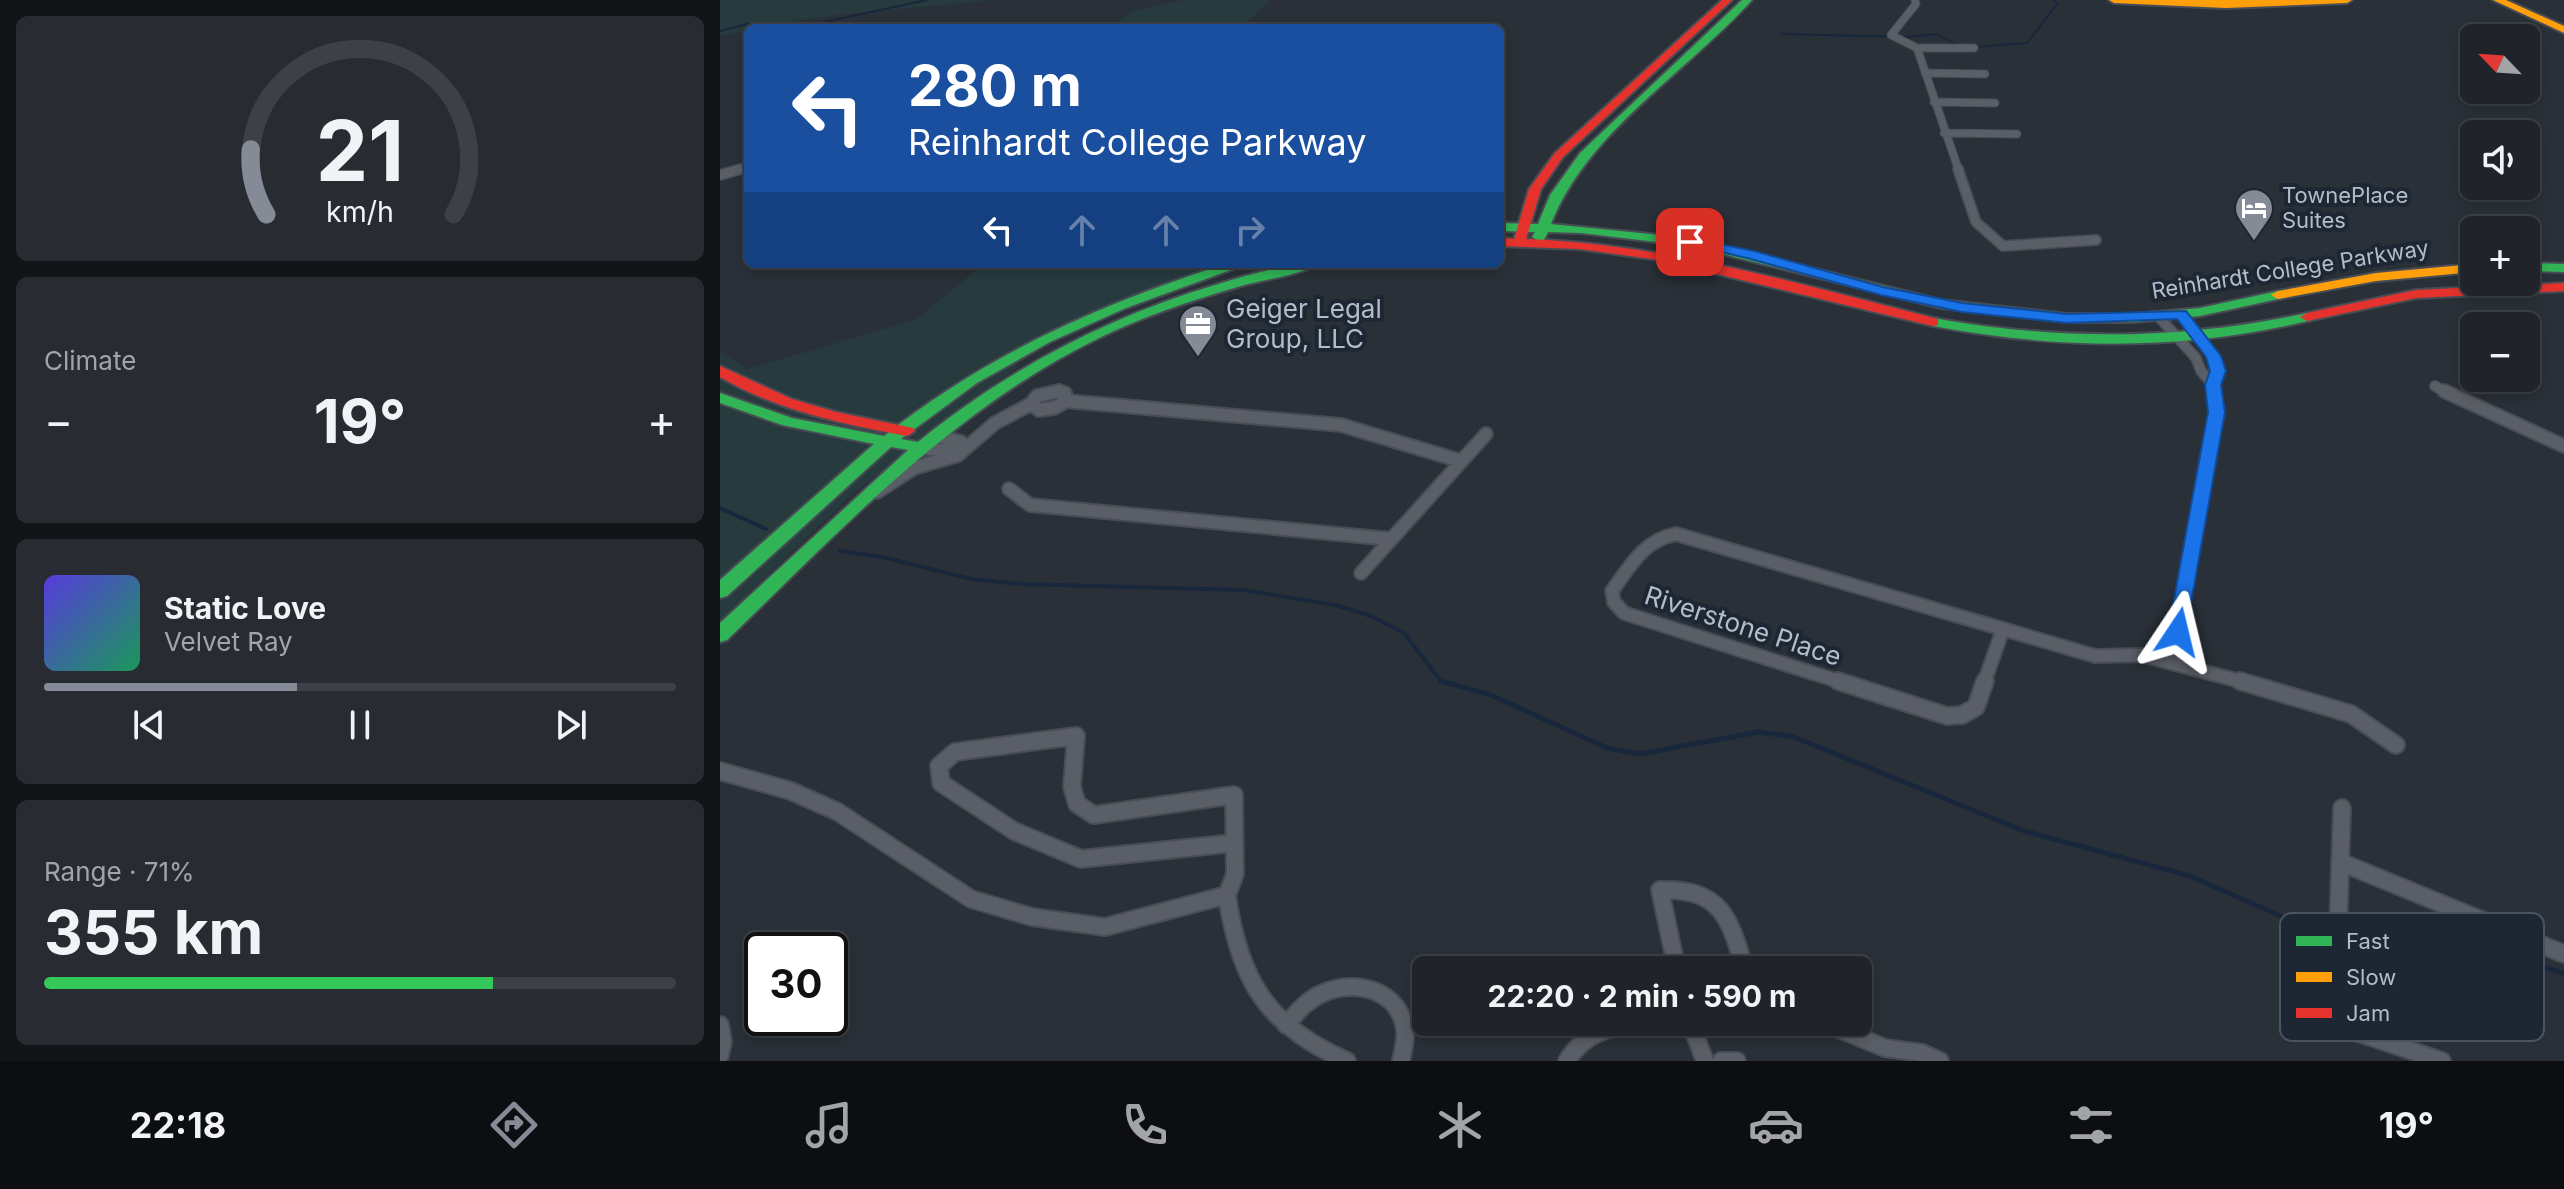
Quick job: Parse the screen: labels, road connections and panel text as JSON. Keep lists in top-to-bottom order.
{
  "streets": {
    "street": ["Reinhardt College Parkway", "Riverstone Place"]
  },
  "places": {
    "hotel": ["TownePlace Suites"],
    "office": ["Geiger Legal Group, LLC"]
  },
  "legend": ["Fast", "Slow", "Jam"],
  "north": "top left",
  "page": {
    "map_buttons": ["+", "−"],
    "turn": ["280 m", "Reinhardt College Parkway"],
    "tile": [
      "Climate",
      ["Range · 71%", "355 km"]
    ],
    "heat": ["−", "19°", "+"],
    "song": ["Static Love", "Velvet Ray"],
    "limit": "30",
    "trip": "22:20 · 2 min · 590 m",
    "tabs": ["22:18", "19°"],
    "gauge": ["21", "km/h"]
  }
}
